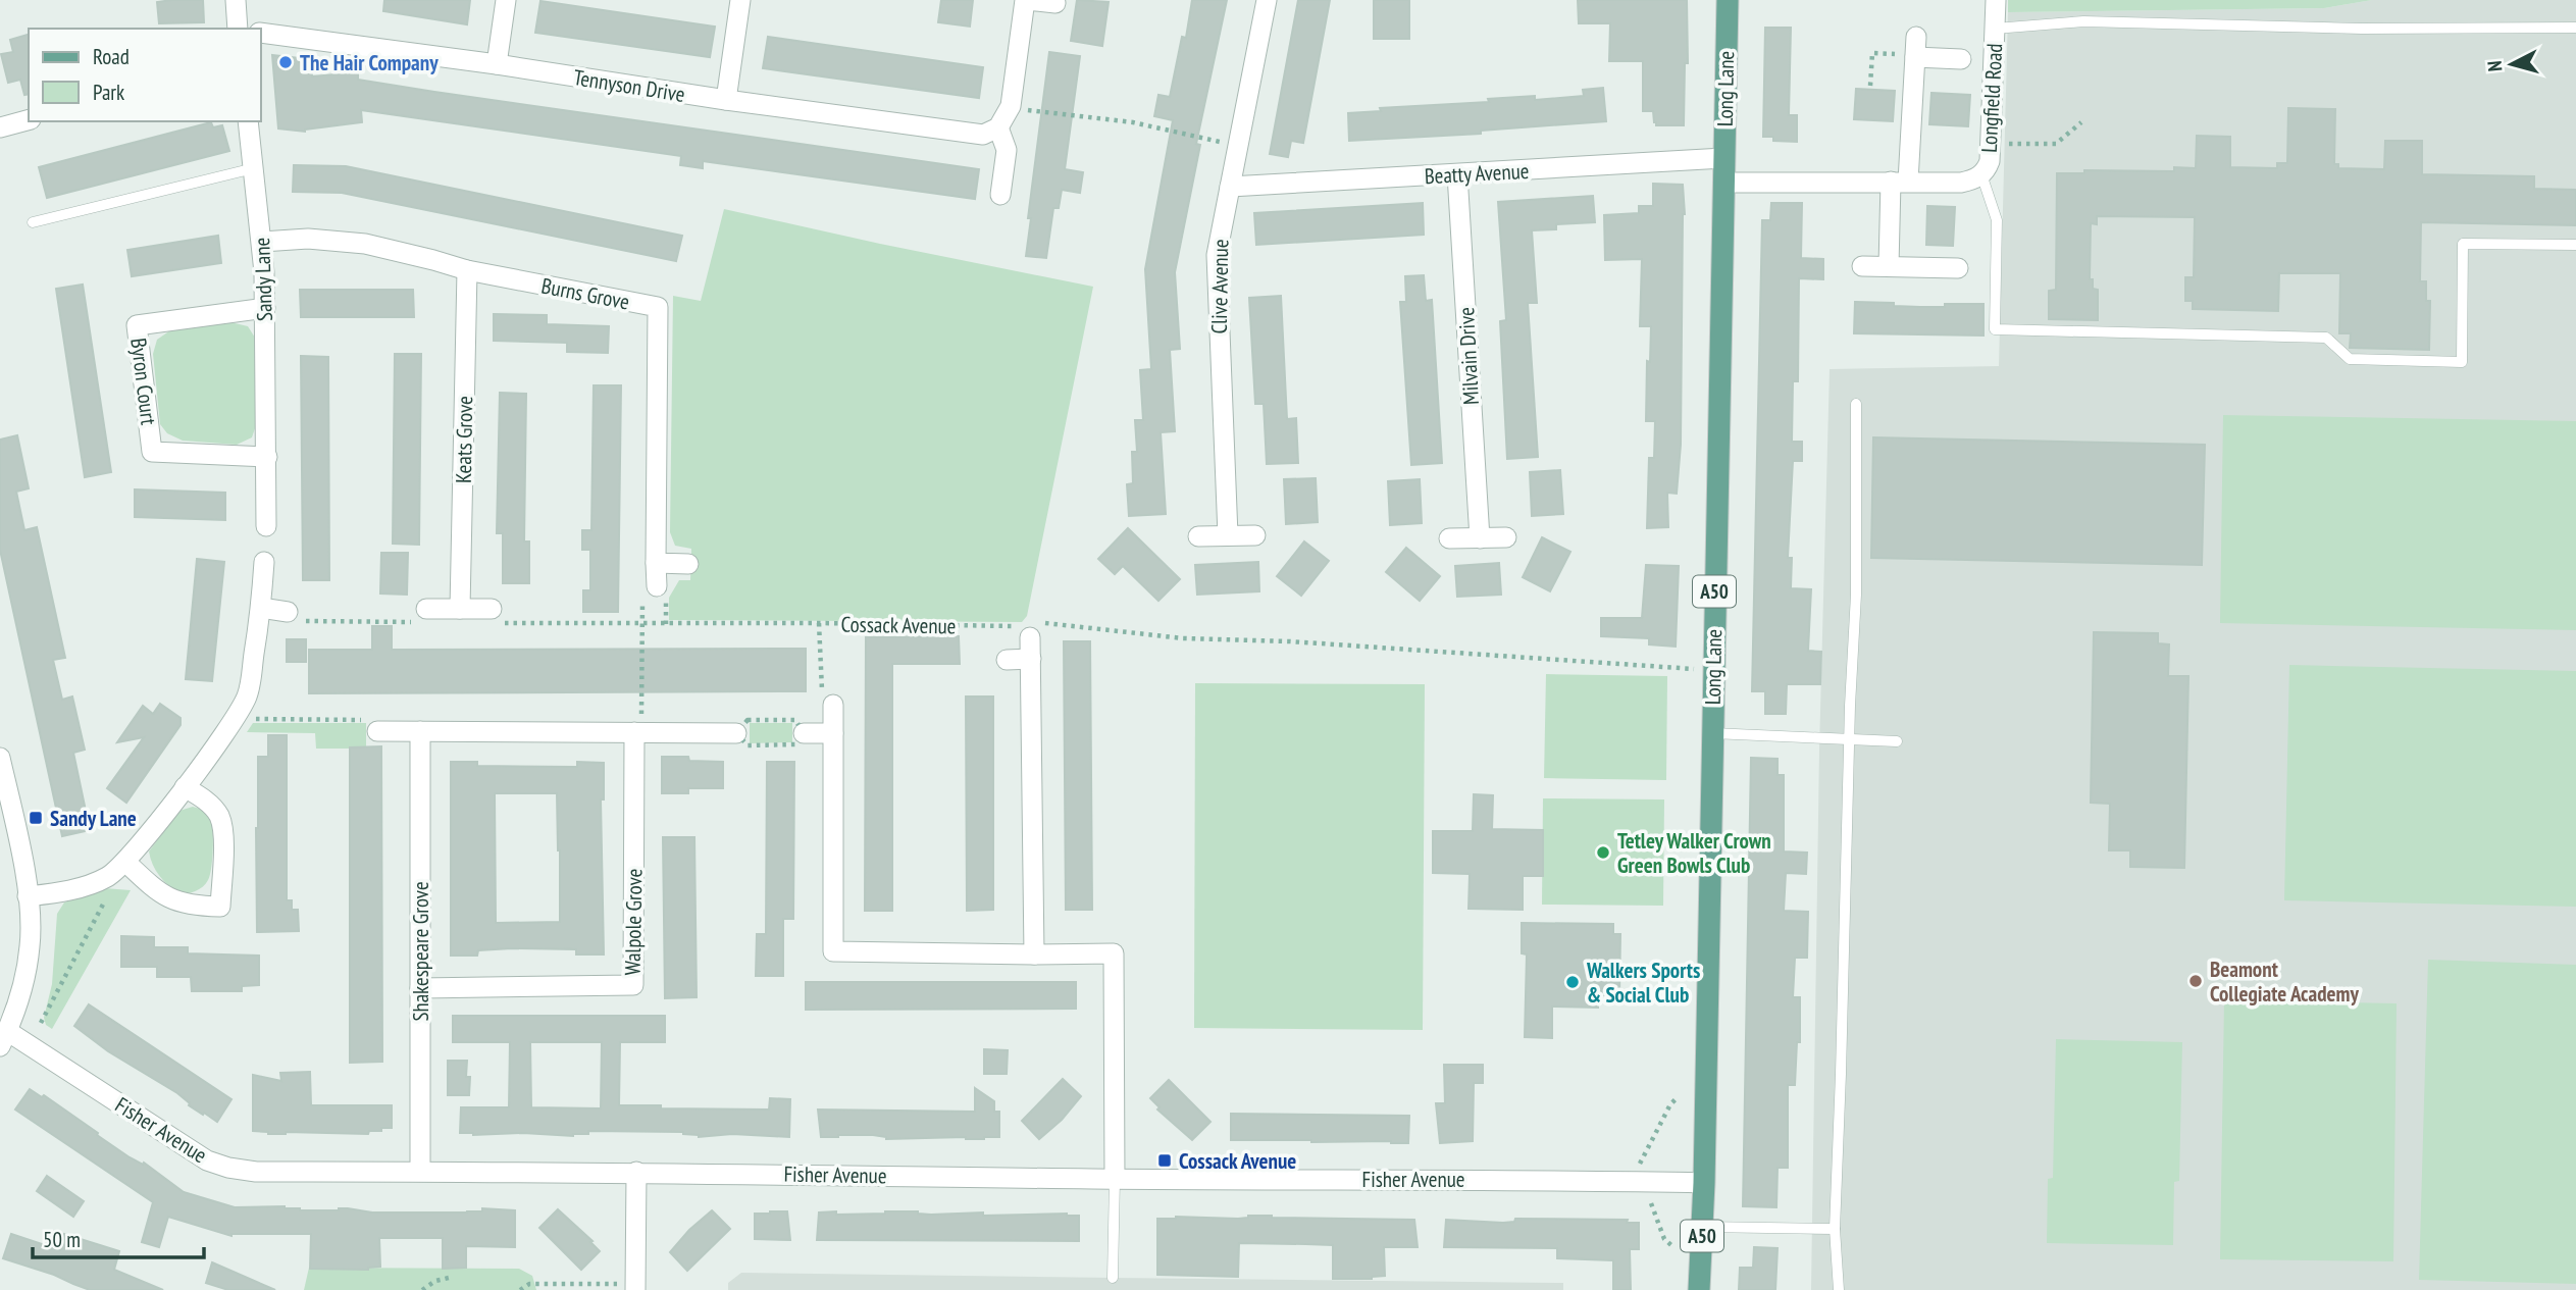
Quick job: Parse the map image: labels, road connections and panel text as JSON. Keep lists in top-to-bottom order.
{
  "streets": {
    "main road": ["Long Lane", "A50"],
    "street": [
      "Tennyson Drive",
      "Longfield Road",
      "Beatty Avenue",
      "Sandy Lane",
      "Clive Avenue",
      "Burns Grove",
      "Milvain Drive",
      "Byron Court",
      "Keats Grove",
      "Walpole Grove",
      "Shakespeare Grove",
      "Fisher Avenue"
    ],
    "path": ["Cossack Avenue"]
  },
  "crossings": [
    ["Long Lane", "Longfield Road"],
    ["Long Lane", "Beatty Avenue"],
    ["Long Lane", "Cossack Avenue"],
    ["Long Lane", "Fisher Avenue"],
    ["Beatty Avenue", "Clive Avenue"],
    ["Beatty Avenue", "Milvain Drive"],
    ["Sandy Lane", "Burns Grove"],
    ["Sandy Lane", "Byron Court"],
    ["Burns Grove", "Keats Grove"],
    ["Walpole Grove", "Shakespeare Grove"],
    ["Shakespeare Grove", "Fisher Avenue"]
  ],
  "places": {
    "other": [
      "The Hair Company",
      "Tetley Walker Crown Green Bowls Club",
      "Beamont Collegiate Academy",
      "Walkers Sports & Social Club"
    ],
    "transit": ["Sandy Lane", "Cossack Avenue"]
  },
  "legend": ["Road", "Park"],
  "scale_bar": "50 m",
  "north": "left"
}
